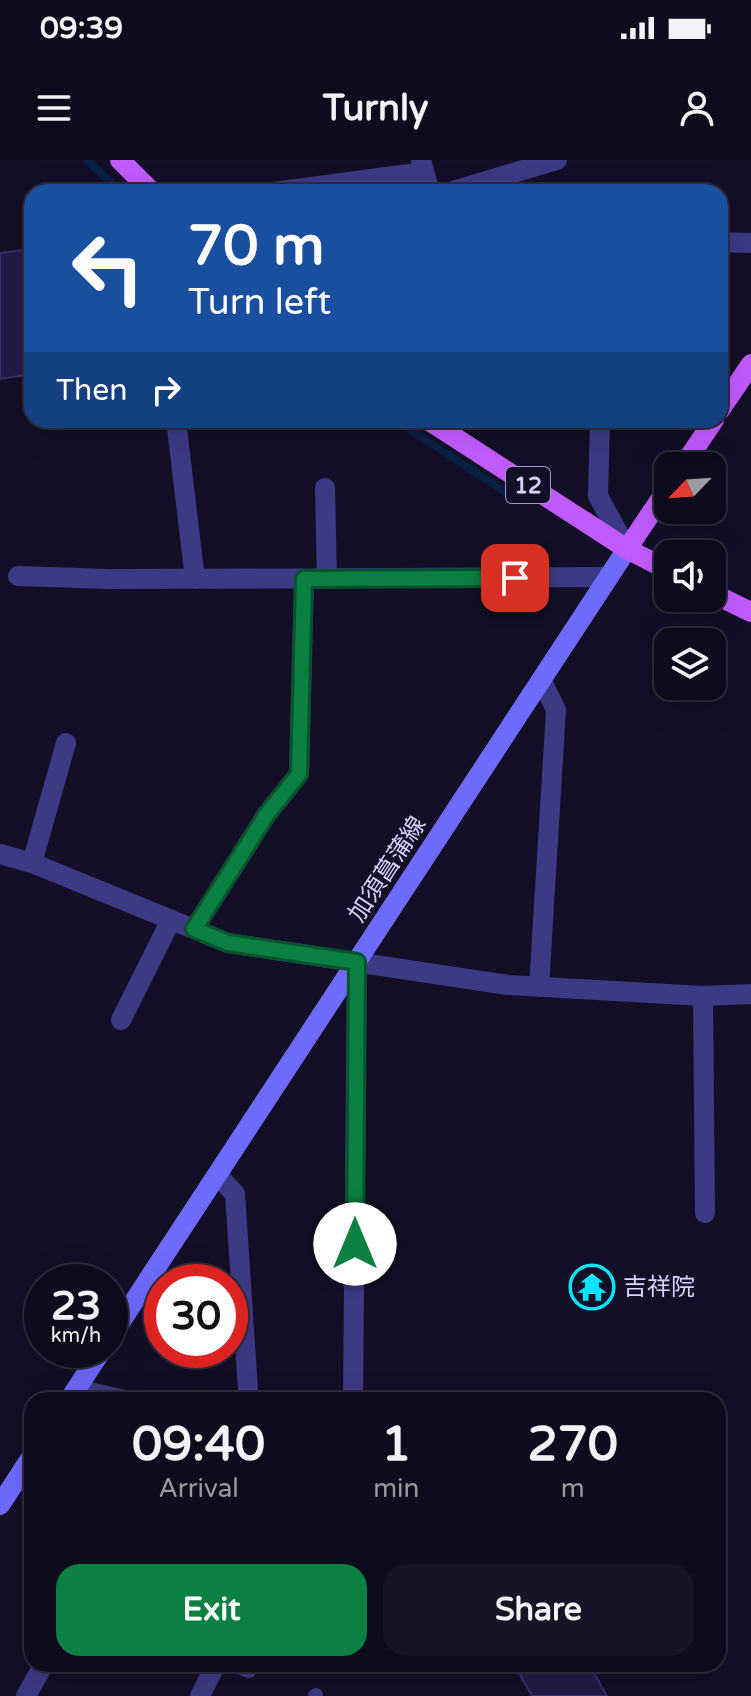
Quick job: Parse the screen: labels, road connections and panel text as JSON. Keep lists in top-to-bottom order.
{
  "streets": {
    "main road": ["12", "加須菖蒲線"]
  },
  "crossings": [
    ["12", "加須菖蒲線"]
  ],
  "places": {
    "temple": ["吉祥院"]
  },
  "north": "bottom left",
  "page": {
    "status": "09:39",
    "header": "Turnly",
    "turn": ["70 m", "Turn left"],
    "then": "Then",
    "speed": "23 km/h",
    "limit": "30",
    "eta": [
      "09:40",
      "Arrival",
      "1",
      "min",
      "270",
      "m"
    ],
    "buttons": ["Exit", "Share"]
  }
}
